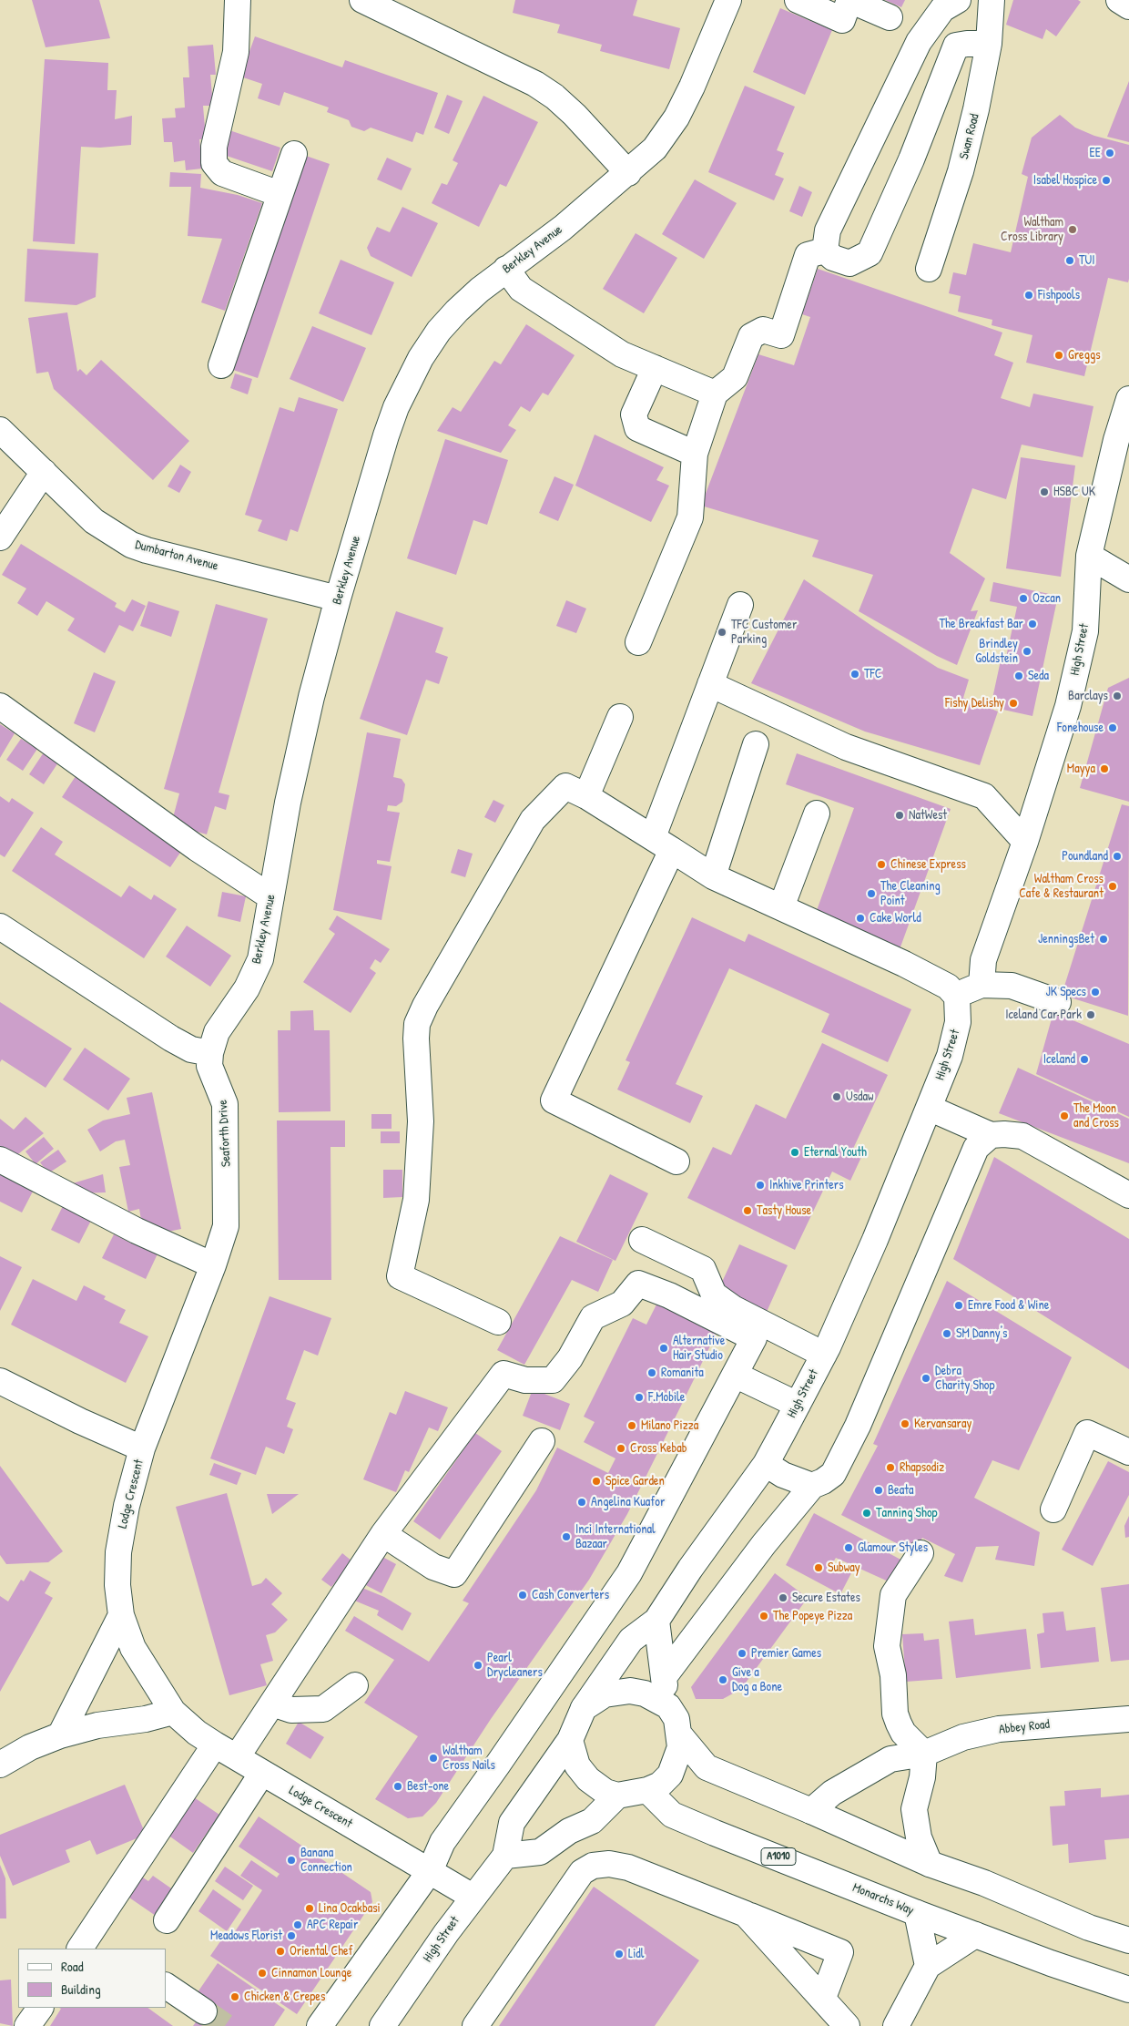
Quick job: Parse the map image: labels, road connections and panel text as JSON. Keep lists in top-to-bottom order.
{
  "streets": {
    "street": [
      "Swan Road",
      "Berkley Avenue",
      "Dumbarton Avenue",
      "High Street",
      "Seaforth Drive",
      "Lodge Crescent",
      "Abbey Road",
      "A1010",
      "Monarchs Way"
    ]
  },
  "crossings": [
    ["Berkley Avenue", "Dumbarton Avenue"],
    ["Berkley Avenue", "Seaforth Drive"],
    ["High Street", "Lodge Crescent"],
    ["High Street", "Monarchs Way"],
    ["Seaforth Drive", "Lodge Crescent"]
  ],
  "places": [
    "EE",
    "Isabel Hospice",
    "Waltham Cross Library",
    "TUI",
    "Fishpools",
    "Greggs",
    "HSBC UK",
    "Ozcan",
    "The Breakfast Bar",
    "TFC Customer Parking",
    "Brindley Goldstein",
    "TFC",
    "Seda",
    "Barclays",
    "Fishy Delishy",
    "Fonehouse",
    "Mayya",
    "NatWest",
    "Poundland",
    "Chinese Express",
    "Waltham Cross Cafe & Restaurant",
    "The Cleaning Point",
    "Cake World",
    "JenningsBet",
    "JK Specs",
    "Iceland Car Park",
    "Iceland",
    "Usdaw",
    "The Moon and Cross",
    "Eternal Youth",
    "Inkhive Printers",
    "Tasty House",
    "Emre Food & Wine",
    "SM Danny's",
    "Alternative Hair Studio",
    "Romanita",
    "Debra Charity Shop",
    "F.Mobile",
    "Kervansaray",
    "Milano Pizza",
    "Cross Kebab",
    "Rhapsodiz",
    "Spice Garden",
    "Beata",
    "Angelina Kuafor",
    "Tanning Shop",
    "Inci International Bazaar",
    "Glamour Styles",
    "Subway",
    "Cash Converters",
    "Secure Estates",
    "The Popeye Pizza",
    "Premier Games",
    "Pearl Drycleaners",
    "Give a Dog a Bone",
    "Waltham Cross Nails",
    "Best-one",
    "Banana Connection",
    "Lina Ocakbasi",
    "APC Repair",
    "Meadows Florist",
    "Oriental Chef",
    "Lidl",
    "Cinnamon Lounge",
    "Chicken & Crepes"
  ],
  "legend": ["Road", "Building"]
}
